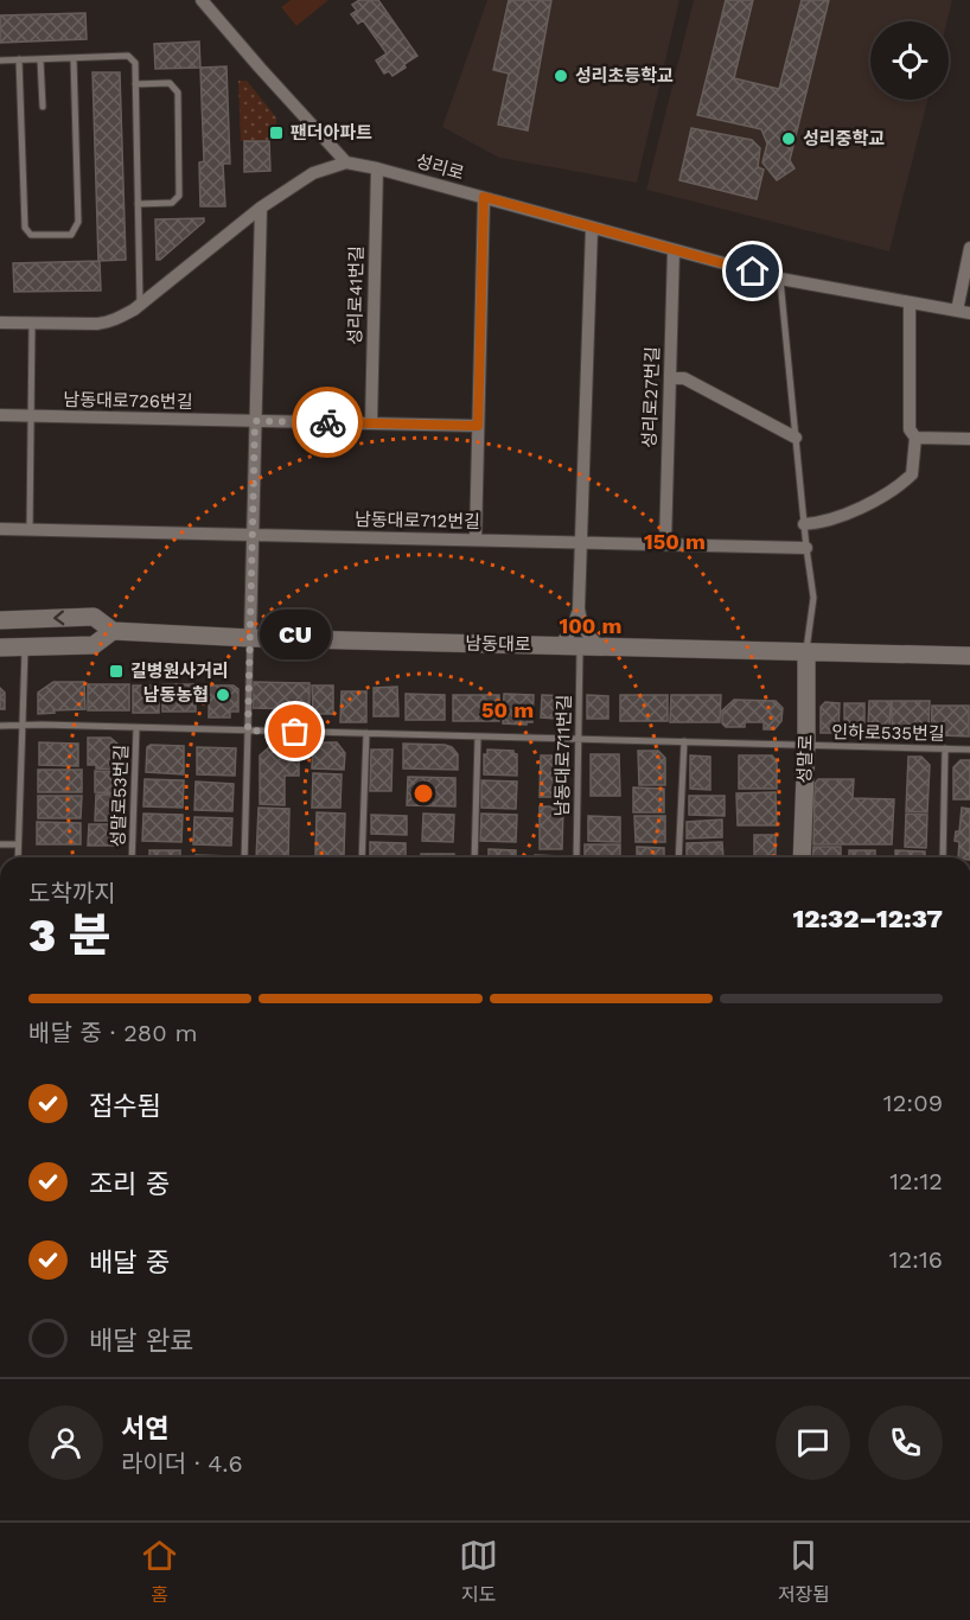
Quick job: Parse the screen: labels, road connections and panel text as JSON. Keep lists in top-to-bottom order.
{
  "streets": {
    "main road": ["남동대로", "성말로"],
    "street": [
      "성리로",
      "성리로41번길",
      "성리로27번길",
      "남동대로726번길",
      "남동대로712번길"
    ],
    "lane": ["인하로535번길", "남동대로711번길", "성말로53번길"]
  },
  "crossings": [
    ["성리로", "성리로41번길"],
    ["성리로", "성리로27번길"],
    ["성리로41번길", "남동대로726번길"],
    ["성리로27번길", "남동대로712번길"],
    ["남동대로", "남동대로711번길"],
    ["남동대로", "성말로"],
    ["인하로535번길", "성말로"],
    ["인하로535번길", "성말로53번길"],
    ["남동대로711번길", "성말로53번길"],
    ["성말로", "성말로53번길"]
  ],
  "places": {
    "other": [
      "성리초등학교",
      "성리중학교",
      "남동농협",
      "CU"
    ],
    "transit": ["팬더아파트", "길병원사거리"]
  },
  "page": {
    "bubble": "CU",
    "heading": ["3 분", "도착까지", "12:32–12:37"],
    "panel": ["서연", "라이더 · 4.6"],
    "bar": "배달 중 · 280 m",
    "list": [
      ["접수됨", "12:09"],
      ["조리 중", "12:12"],
      ["배달 중", "12:16"],
      "배달 완료"
    ],
    "tabs": ["홈", "지도", "저장됨"]
  },
  "rings": ["150 m", "100 m", "50 m"]
}
